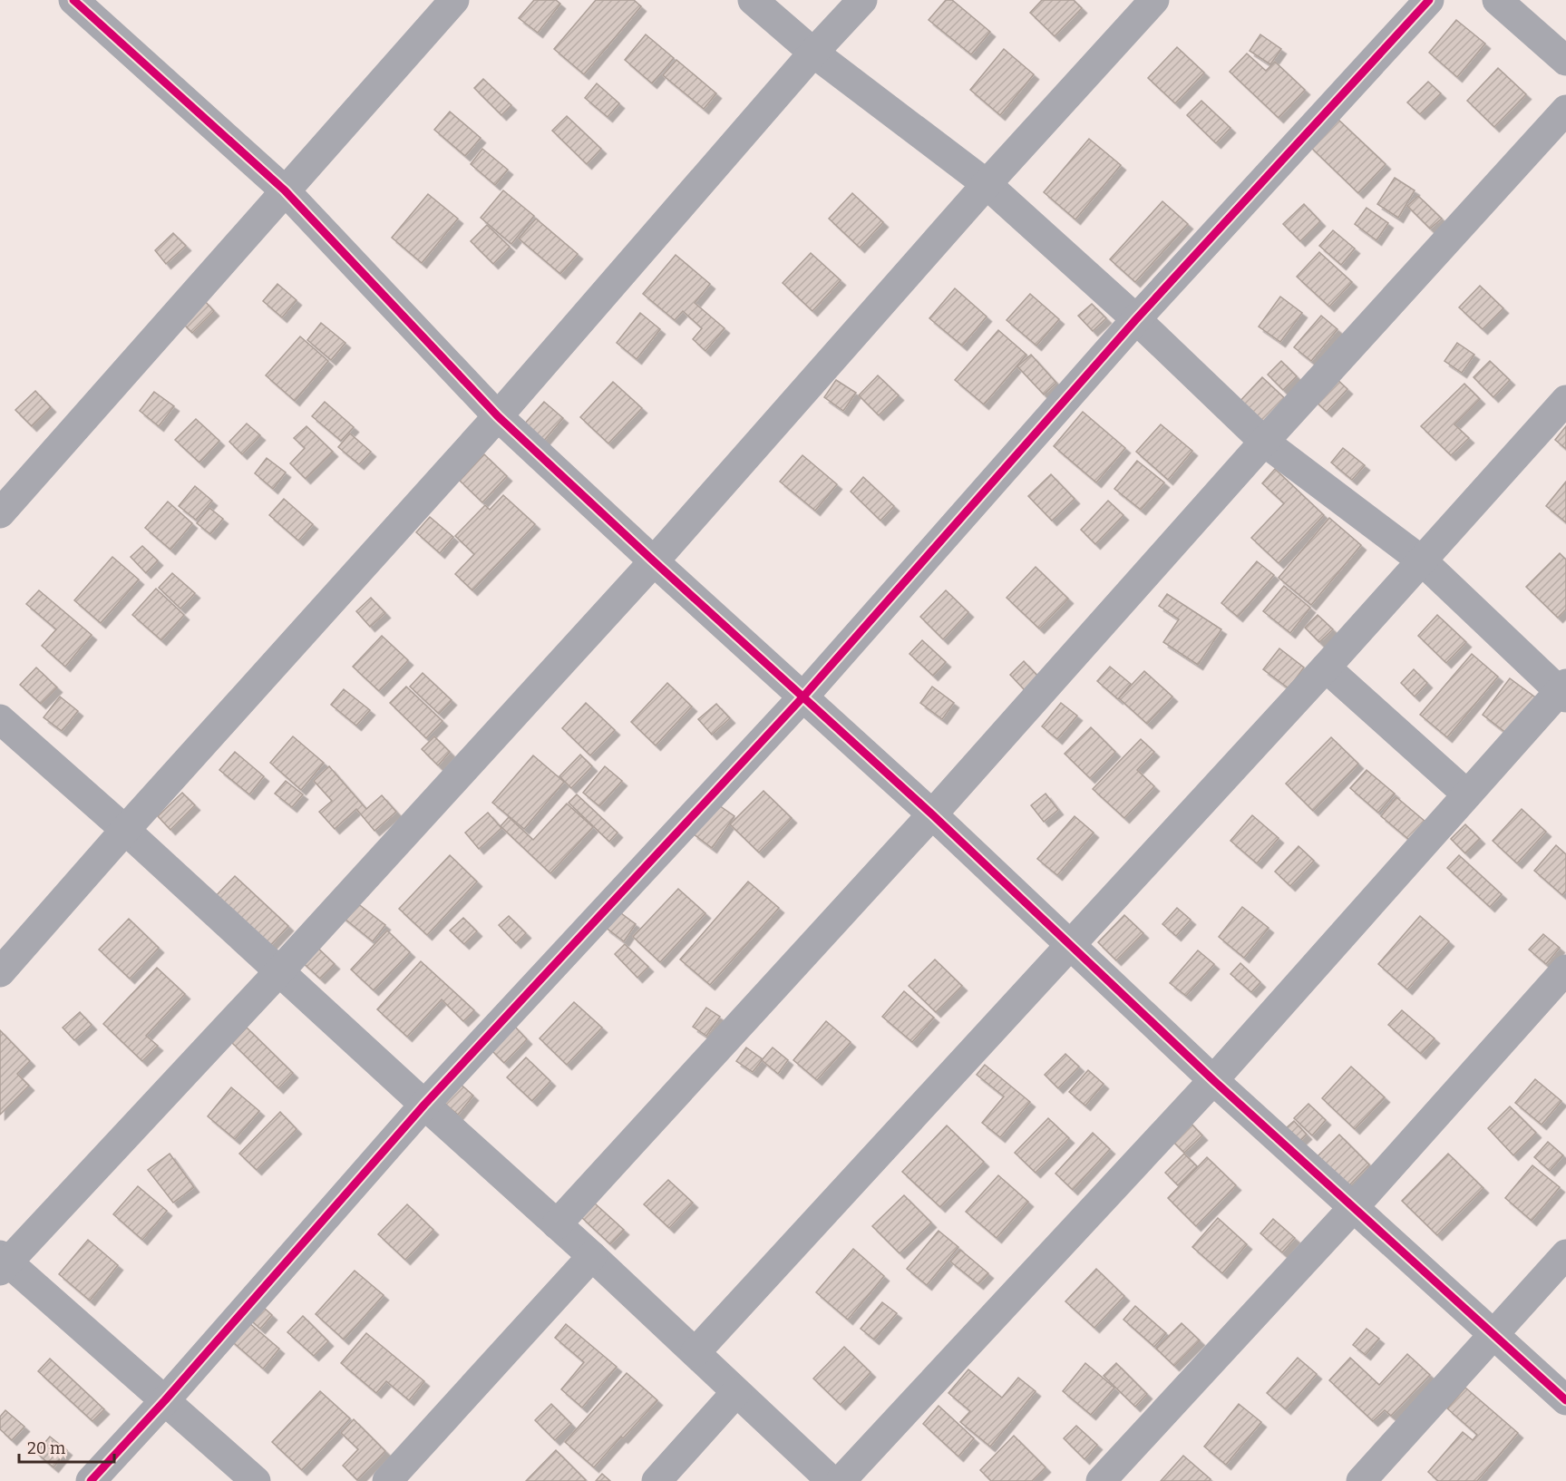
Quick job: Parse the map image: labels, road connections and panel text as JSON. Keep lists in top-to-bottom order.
{
  "scale_bar": "20 m"
}
